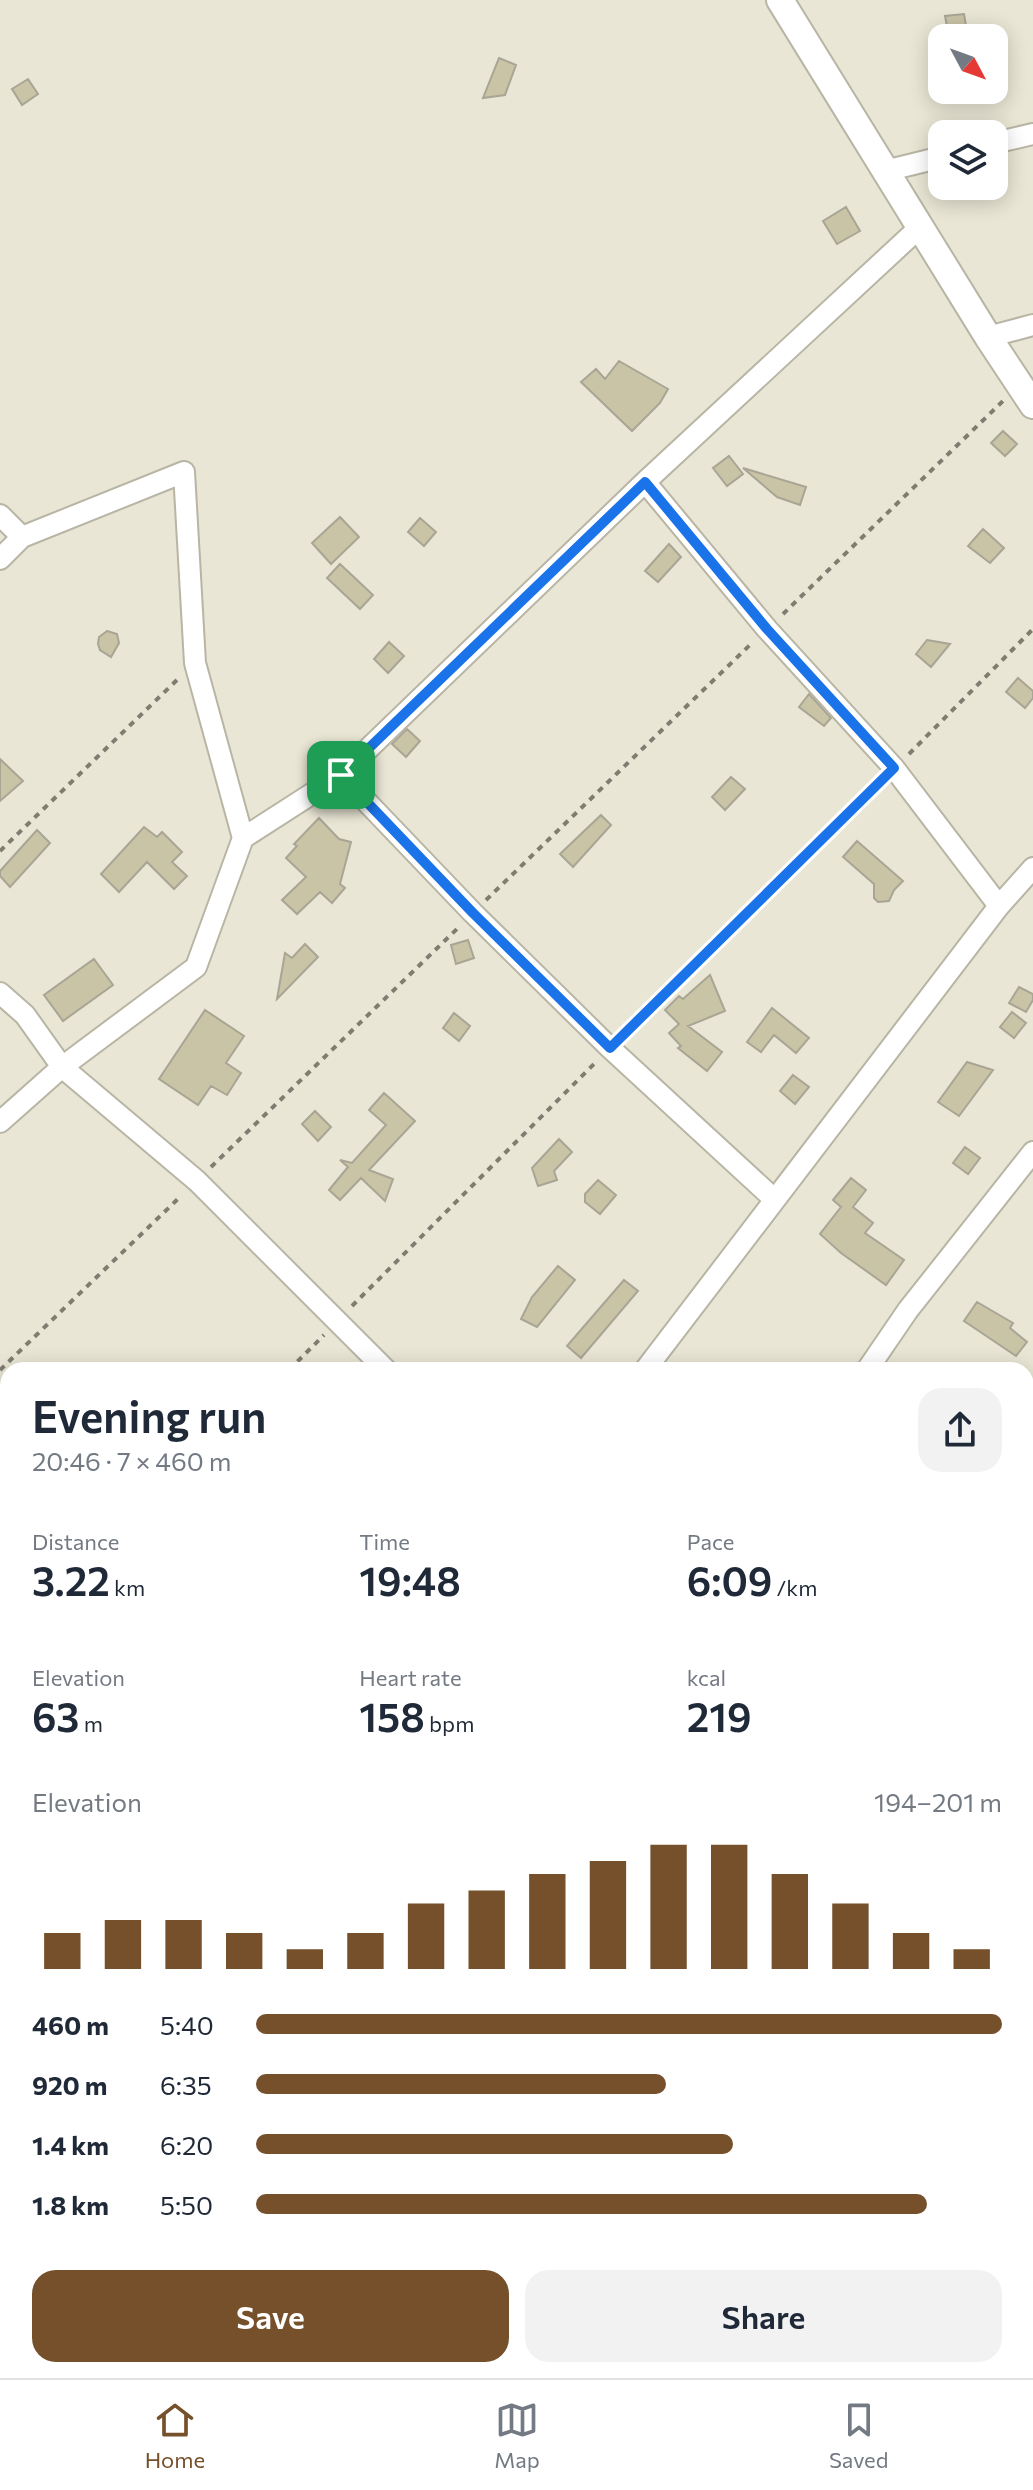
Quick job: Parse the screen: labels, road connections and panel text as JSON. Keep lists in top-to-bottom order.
{
  "north": "bottom right",
  "page": {
    "heading": ["Evening run", "20:46 · 7 × 460 m"],
    "stats": [
      ["Distance", "3.22 km"],
      ["Time", "19:48"],
      ["Pace", "6:09 /km"],
      ["Elevation", "63 m"],
      ["Heart rate", "158 bpm"],
      ["kcal", "219"]
    ],
    "chart": ["Elevation", "194–201 m"],
    "list": [
      {
        "name": "460 m",
        "note": "5:40"
      },
      {
        "name": "920 m",
        "note": "6:35"
      },
      {
        "name": "1.4 km",
        "note": "6:20"
      },
      {
        "name": "1.8 km",
        "note": "5:50"
      }
    ],
    "buttons": ["Save", "Share"],
    "tabs": ["Home", "Map", "Saved"]
  }
}
